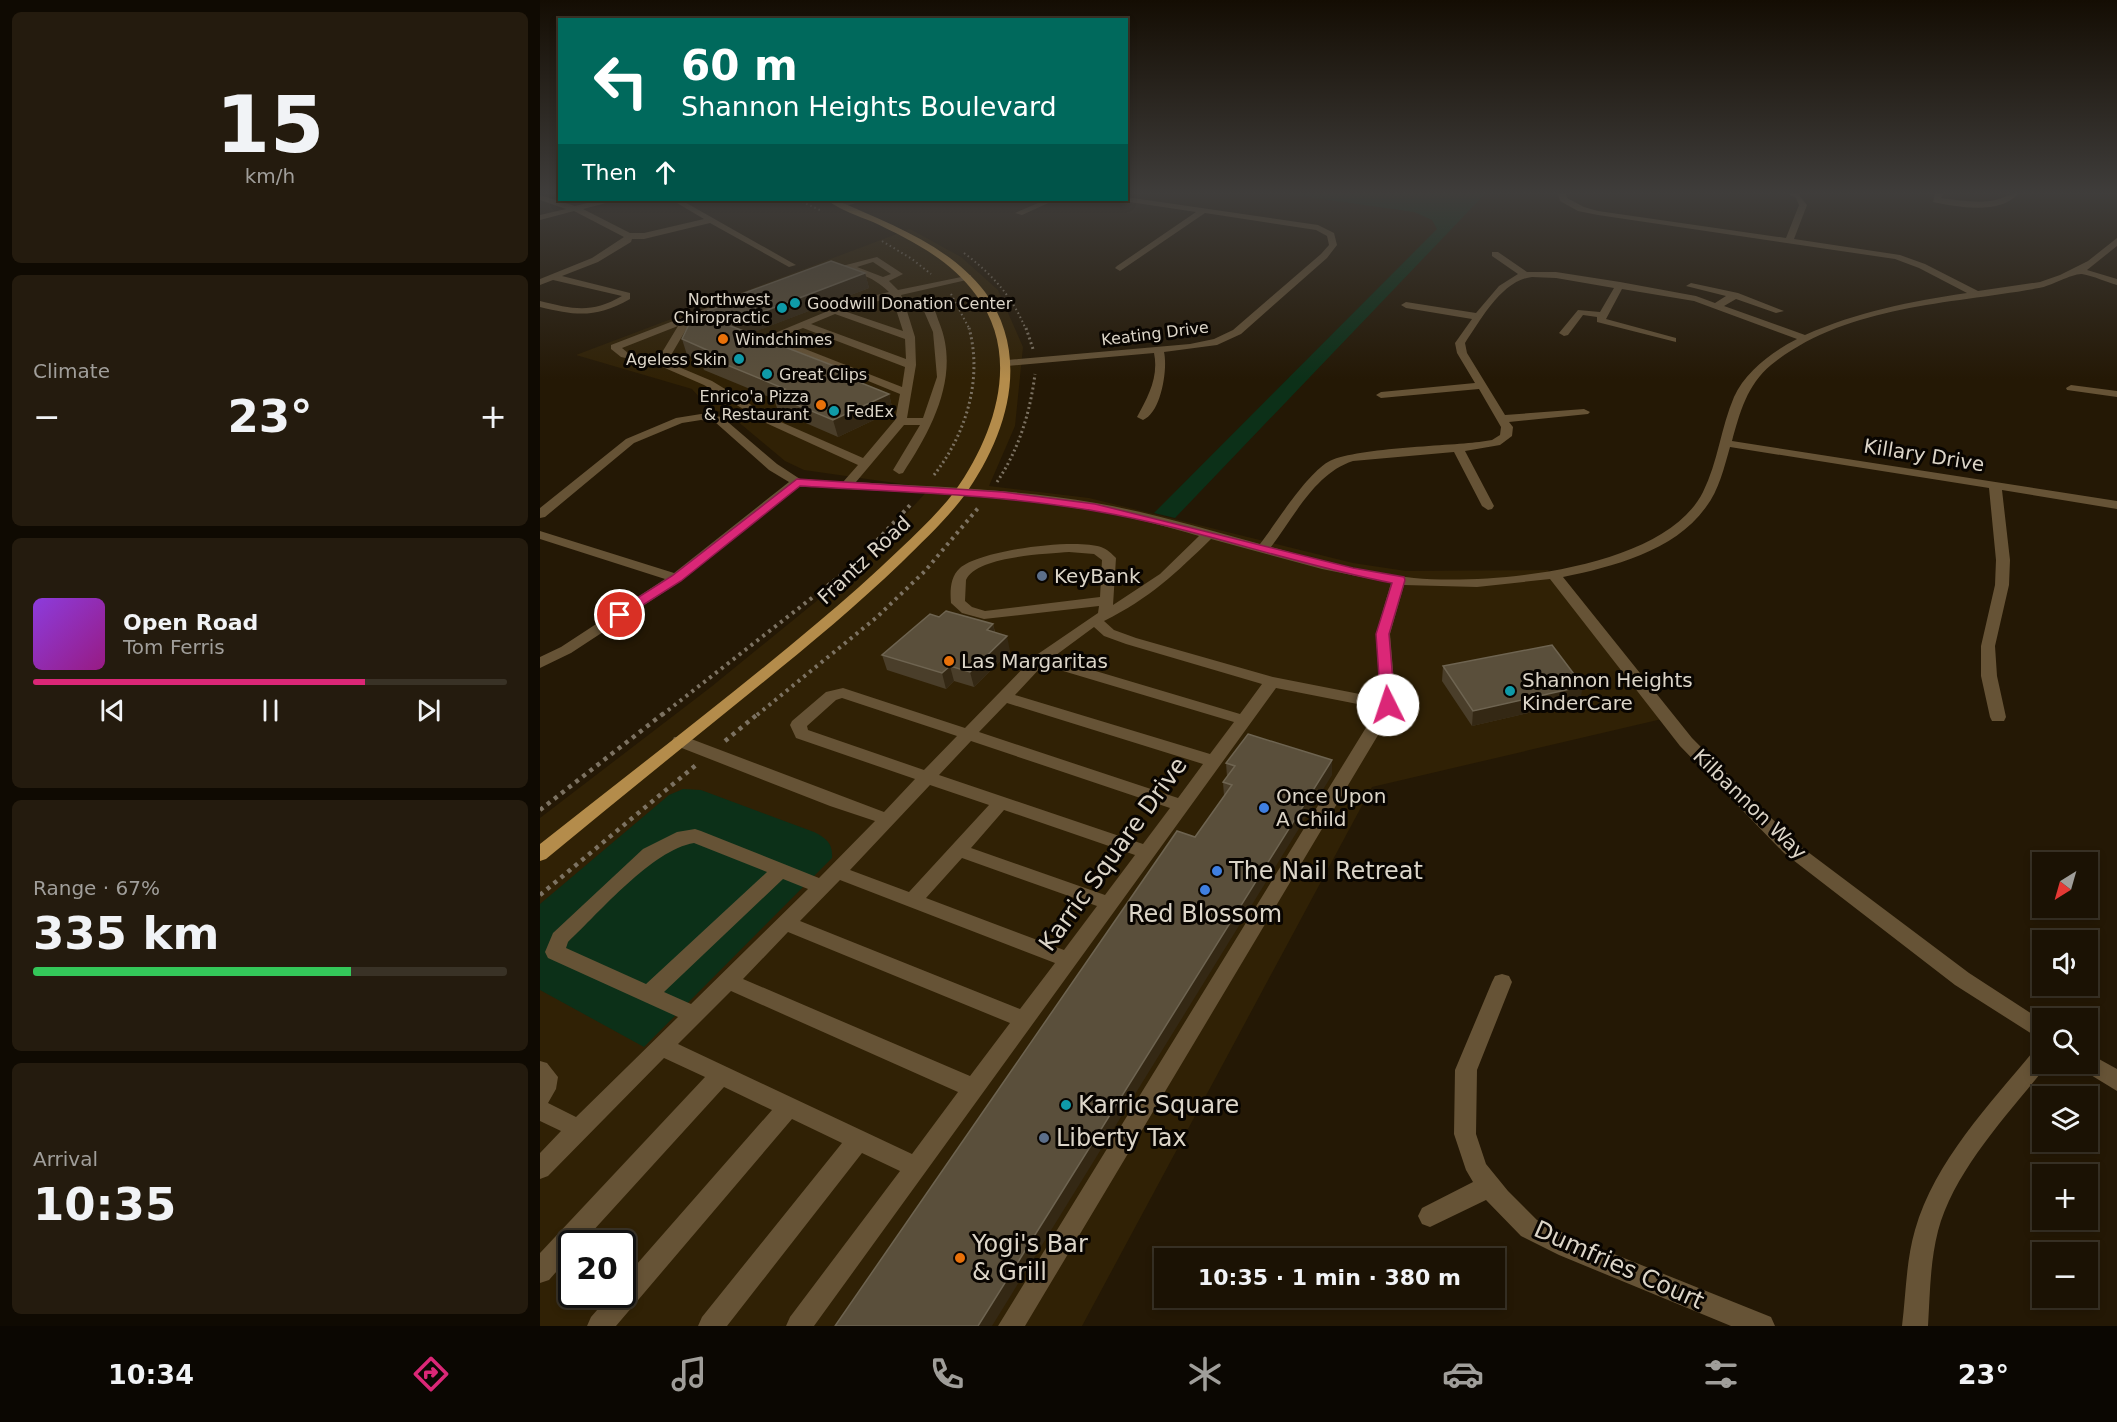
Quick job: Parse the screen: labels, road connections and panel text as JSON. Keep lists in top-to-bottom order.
{
  "streets": {
    "main road": ["Frantz Road"],
    "street": [
      "Keating Drive",
      "Killary Drive",
      "Kilbannon Way",
      "Karric Square Drive",
      "Dumfries Court"
    ]
  },
  "crossings": [
    ["Keating Drive", "Frantz Road"]
  ],
  "places": [
    "Goodwill Donation Center",
    "Northwest Chiropractic",
    "Windchimes",
    "Ageless Skin",
    "Great Clips",
    "Enrico'a Pizza & Restaurant",
    "FedEx",
    "KeyBank",
    "Las Margaritas",
    "Shannon Heights KinderCare",
    "Once Upon A Child",
    "The Nail Retreat",
    "Red Blossom",
    "Karric Square",
    "Liberty Tax",
    "Yogi's Bar & Grill"
  ],
  "north": "bottom left",
  "page": {
    "tile": [
      ["15", "km/h"],
      "Climate",
      ["Range · 67%", "335 km"],
      ["Arrival", "10:35"]
    ],
    "turn": ["60 m", "Shannon Heights Boulevard"],
    "then": "Then",
    "heat": ["−", "23°", "+"],
    "song": ["Open Road", "Tom Ferris"],
    "map_buttons": ["+", "−"],
    "limit": "20",
    "trip": "10:35 · 1 min · 380 m",
    "tabs": ["10:34", "23°"]
  }
}
